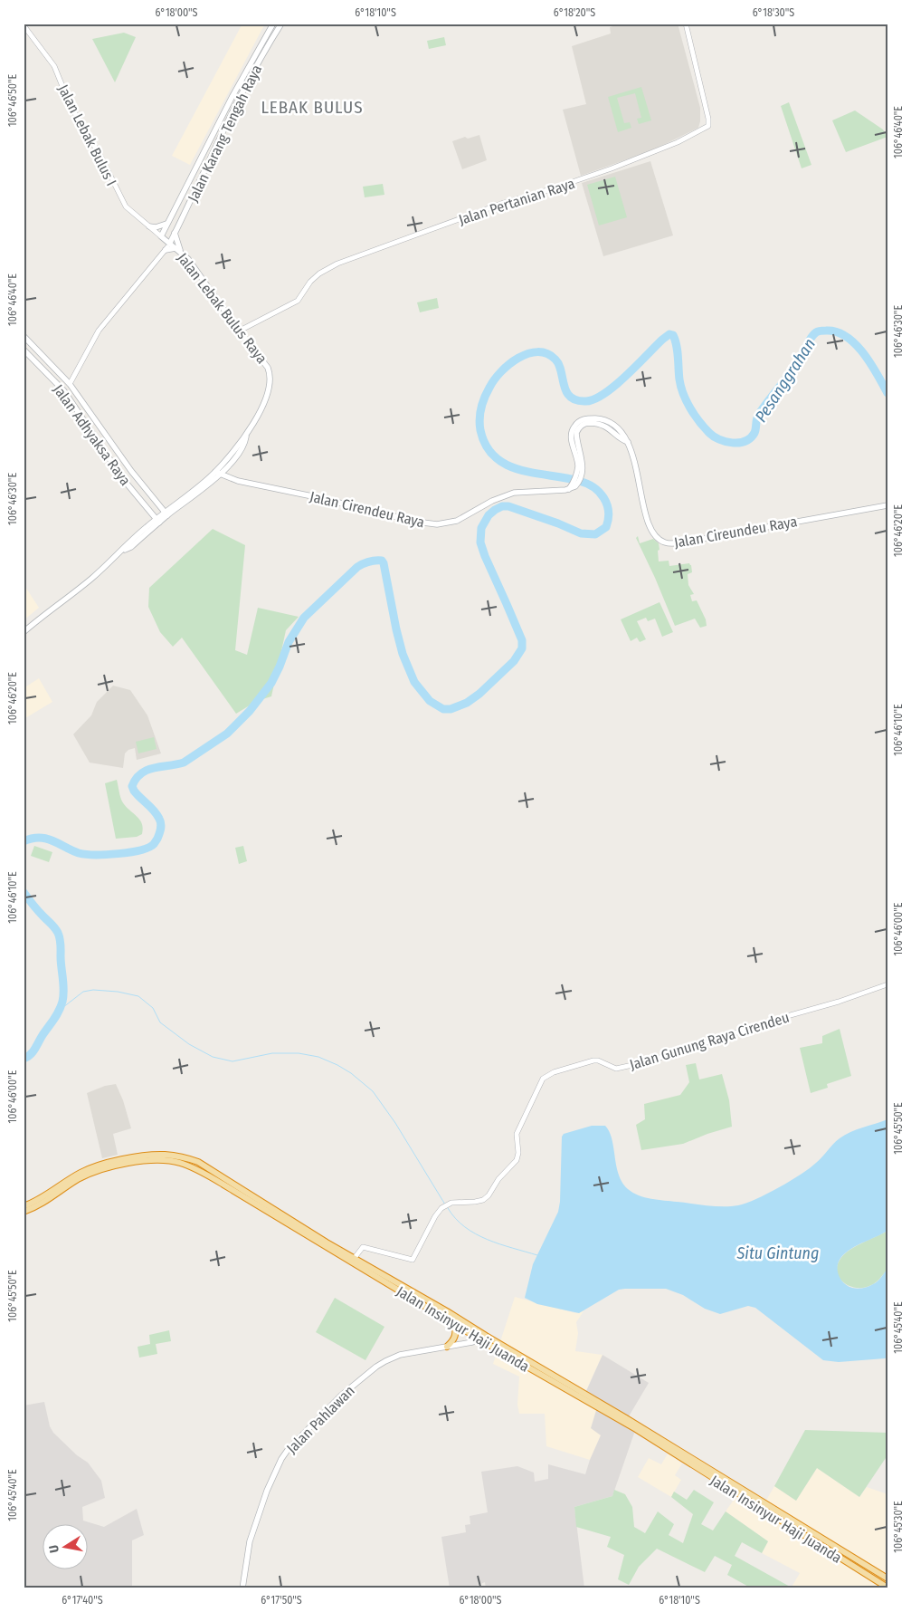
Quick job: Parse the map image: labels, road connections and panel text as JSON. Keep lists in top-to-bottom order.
{
  "streets": {
    "highway": ["Jalan Insinyur Haji Juanda"],
    "main road": [
      "Jalan Karang Tengah Raya",
      "Jalan Lebak Bulus Raya",
      "Jalan Adhyaksa Raya",
      "Jalan Cirendeu Raya",
      "Jalan Cireundeu Raya",
      "Jalan Pahlawan"
    ],
    "street": ["Jalan Lebak Bulus I", "Jalan Pertanian Raya", "Jalan Gunung Raya Cirendeu"]
  },
  "crossings": [
    ["Jalan Karang Tengah Raya", "Jalan Lebak Bulus I"],
    ["Jalan Karang Tengah Raya", "Jalan Lebak Bulus Raya"],
    ["Jalan Karang Tengah Raya", "Jalan Adhyaksa Raya"],
    ["Jalan Lebak Bulus I", "Jalan Lebak Bulus Raya"],
    ["Jalan Pertanian Raya", "Jalan Lebak Bulus Raya"],
    ["Jalan Lebak Bulus Raya", "Jalan Adhyaksa Raya"],
    ["Jalan Lebak Bulus Raya", "Jalan Cirendeu Raya"],
    ["Jalan Cirendeu Raya", "Jalan Cireundeu Raya"],
    ["Jalan Gunung Raya Cirendeu", "Jalan Insinyur Haji Juanda"],
    ["Jalan Insinyur Haji Juanda", "Jalan Pahlawan"]
  ],
  "districts": ["LEBAK BULUS"],
  "water": ["Pesanggrahan", "Situ Gintung"],
  "north": "left",
  "coordinates": [
    "6°18'00\"S",
    "6°18'10\"S",
    "6°18'20\"S",
    "6°18'30\"S",
    "106°46'50\"E",
    "106°46'40\"E",
    "106°46'30\"E",
    "106°46'20\"E",
    "106°46'10\"E",
    "106°46'00\"E",
    "106°45'50\"E",
    "106°45'40\"E",
    "106°45'30\"E",
    "6°17'40\"S",
    "6°17'50\"S"
  ]
}
